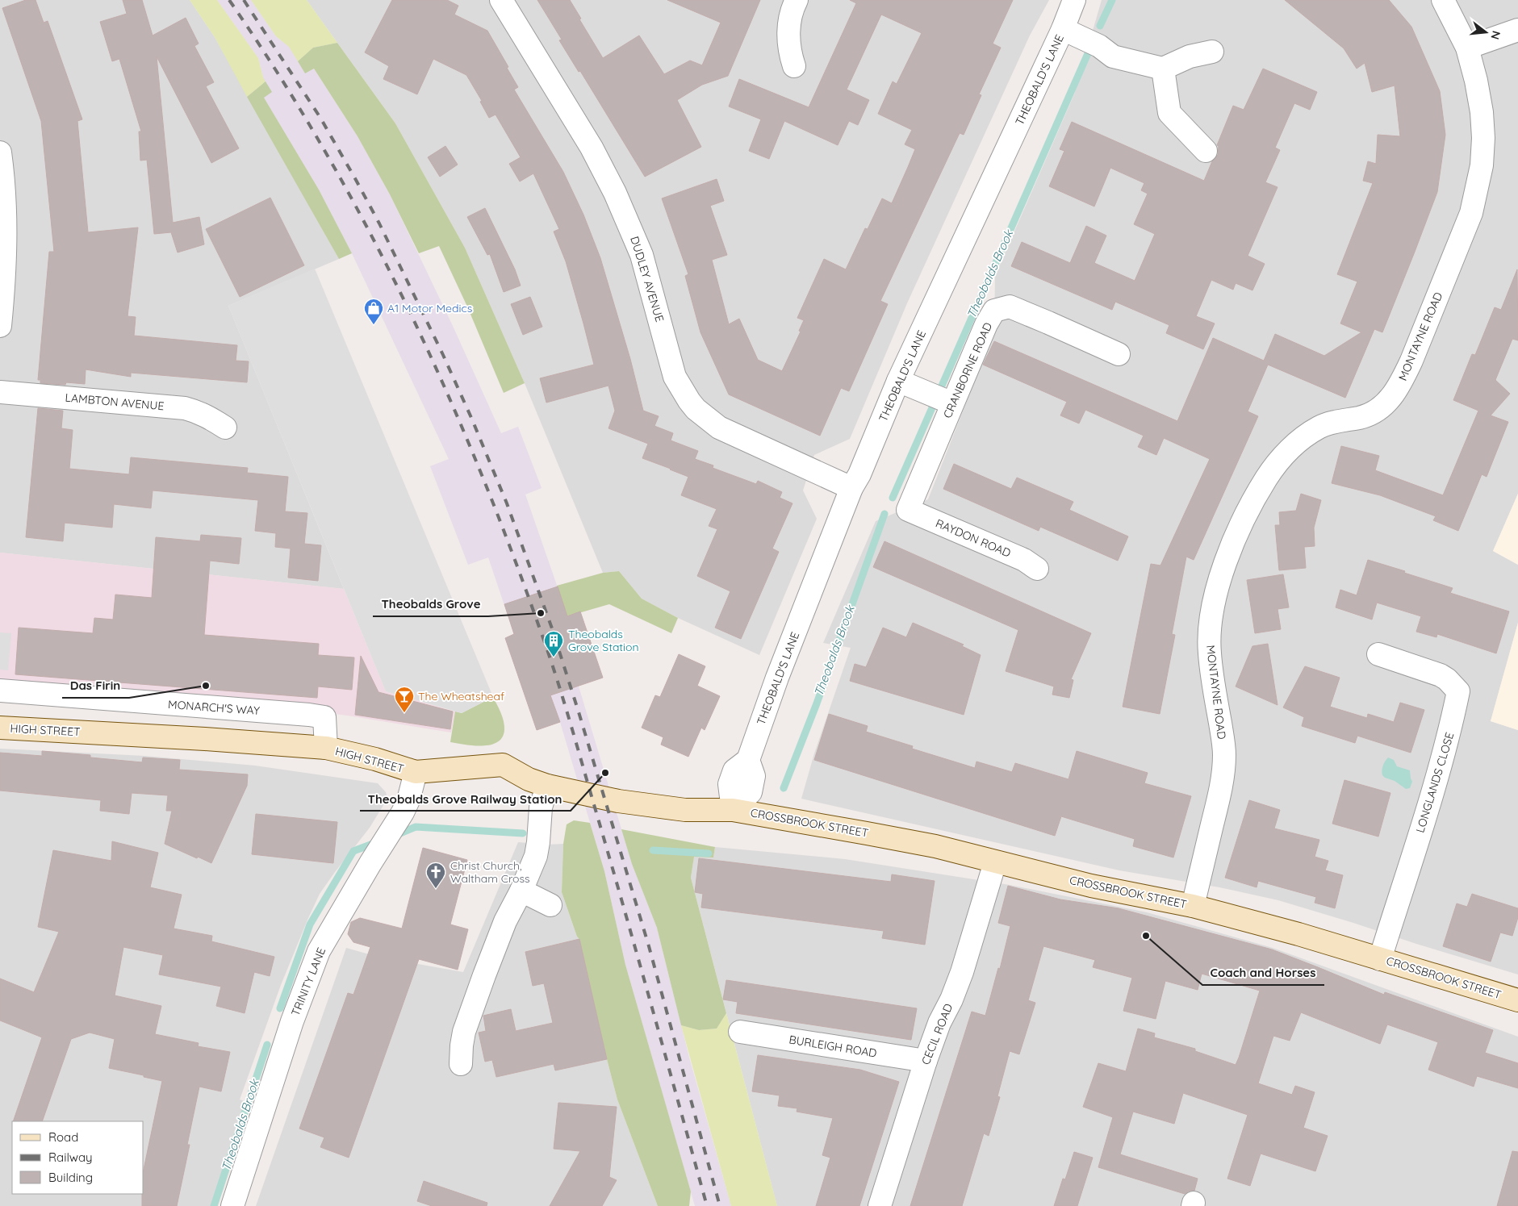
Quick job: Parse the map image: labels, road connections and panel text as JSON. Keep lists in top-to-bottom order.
{
  "streets": {
    "main road": ["HIGH STREET", "CROSSBROOK STREET"],
    "street": [
      "THEOBALD'S LANE",
      "DUDLEY AVENUE",
      "MONTAYNE ROAD",
      "CRANBORNE ROAD",
      "LAMBTON AVENUE",
      "RAYDON ROAD",
      "MONARCH'S WAY",
      "LONGLANDS CLOSE",
      "TRINITY LANE",
      "CECIL ROAD",
      "BURLEIGH ROAD"
    ]
  },
  "crossings": [
    ["THEOBALD'S LANE", "DUDLEY AVENUE"],
    ["THEOBALD'S LANE", "HIGH STREET"],
    ["THEOBALD'S LANE", "CROSSBROOK STREET"],
    ["MONTAYNE ROAD", "CROSSBROOK STREET"],
    ["CRANBORNE ROAD", "RAYDON ROAD"],
    ["MONARCH'S WAY", "HIGH STREET"],
    ["HIGH STREET", "CROSSBROOK STREET"],
    ["HIGH STREET", "TRINITY LANE"],
    ["LONGLANDS CLOSE", "CROSSBROOK STREET"],
    ["CROSSBROOK STREET", "CECIL ROAD"],
    ["CECIL ROAD", "BURLEIGH ROAD"]
  ],
  "water": ["Theobalds Brook"],
  "places": {
    "shop": ["A1 Motor Medics"],
    "other": [
      "Theobalds Grove",
      "Das Firin",
      "Theobalds Grove Railway Station",
      "Coach and Horses"
    ],
    "building": ["Theobalds Grove Station"],
    "bar": ["The Wheatsheaf"],
    "church": ["Christ Church, Waltham Cross"]
  },
  "legend": ["Road", "Railway", "Building"],
  "north": "right"
}
